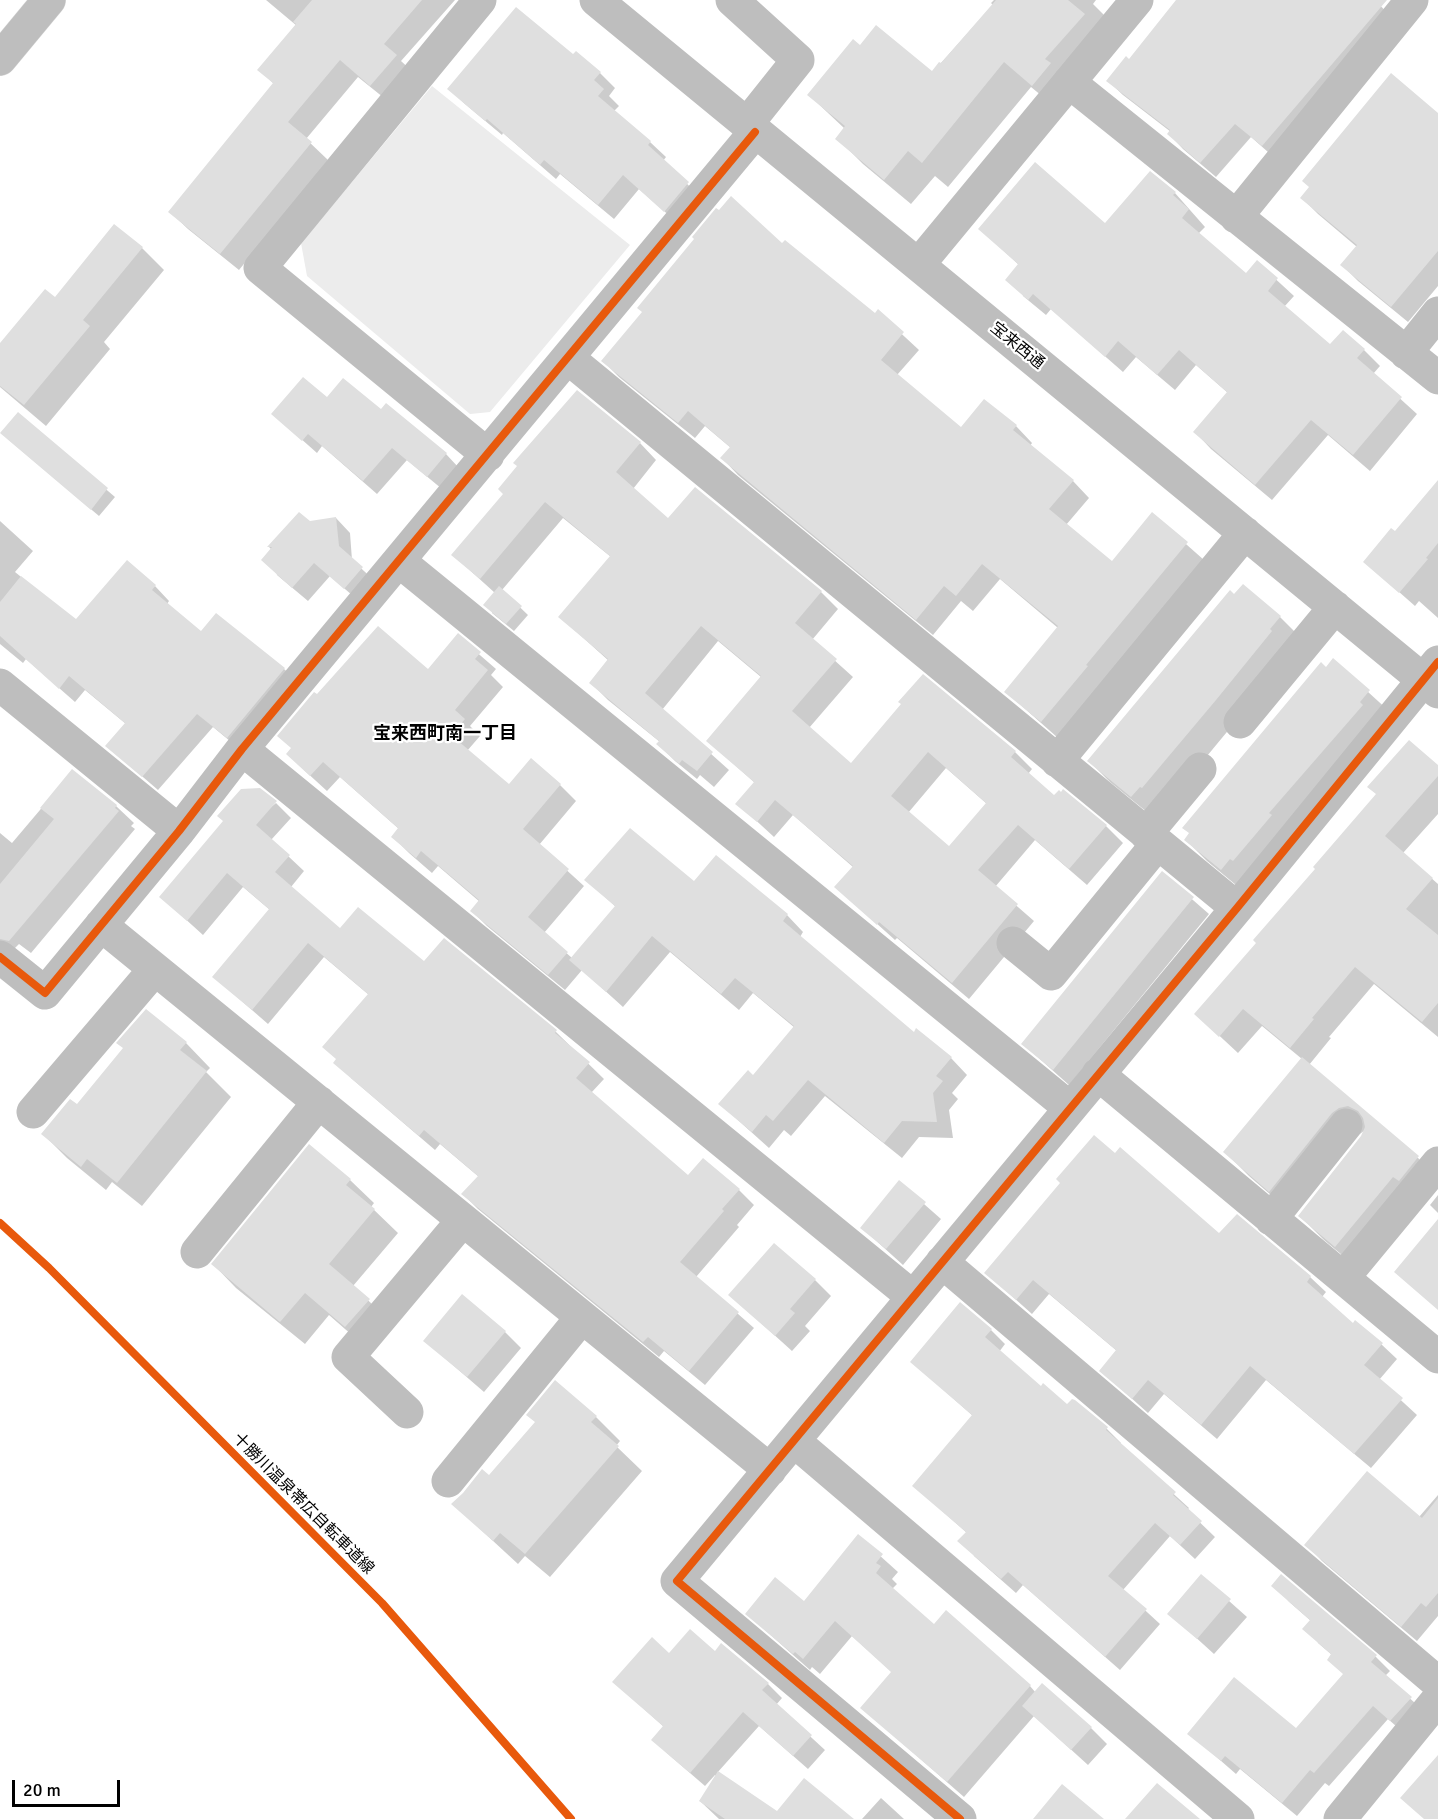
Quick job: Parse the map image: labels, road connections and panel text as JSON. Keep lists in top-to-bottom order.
{
  "streets": {
    "street": ["宝来西通"],
    "cycle path": ["十勝川温泉帯広自転車道線"]
  },
  "districts": ["宝来西町南一丁目"],
  "scale_bar": "20 m"
}
